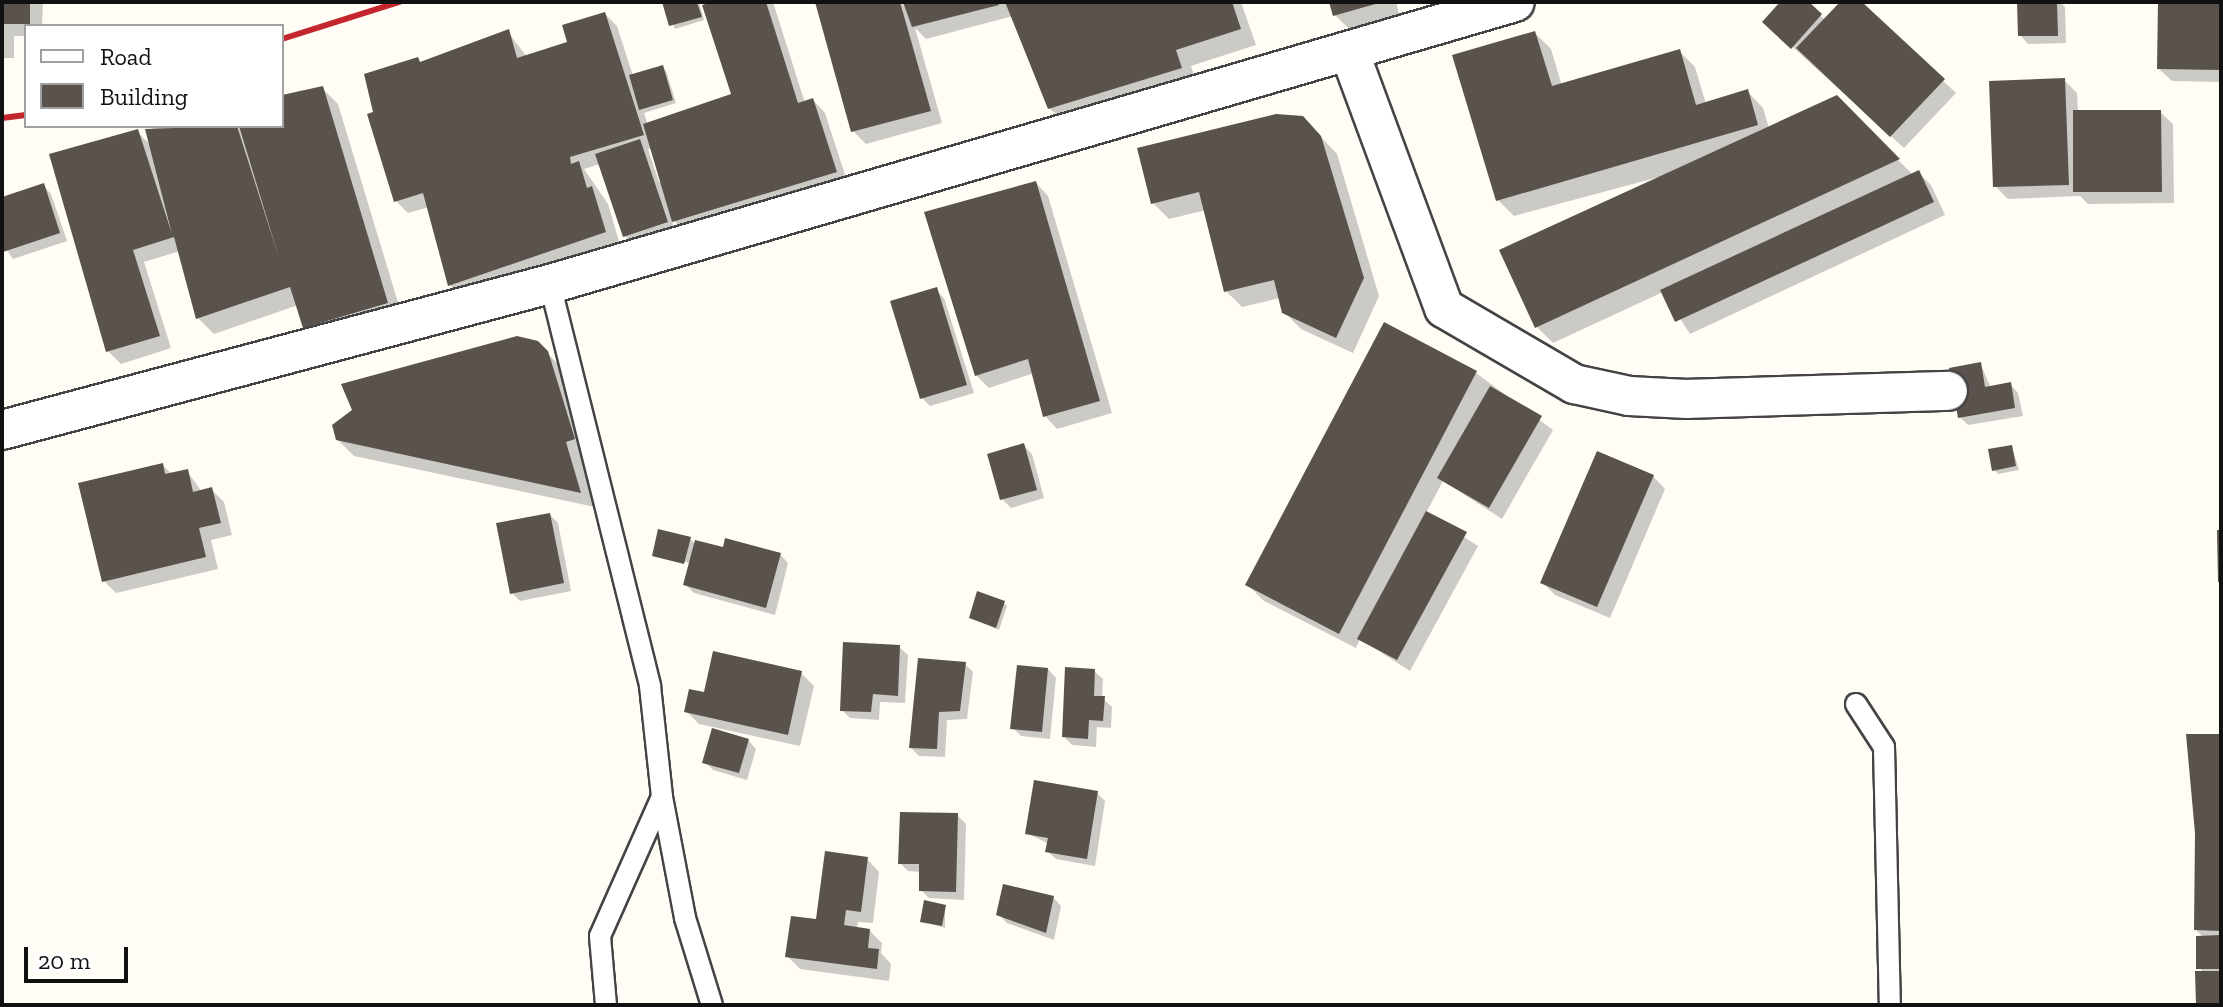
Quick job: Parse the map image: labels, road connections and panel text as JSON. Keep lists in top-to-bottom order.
{
  "legend": ["Road", "Building"],
  "scale_bar": "20 m"
}
